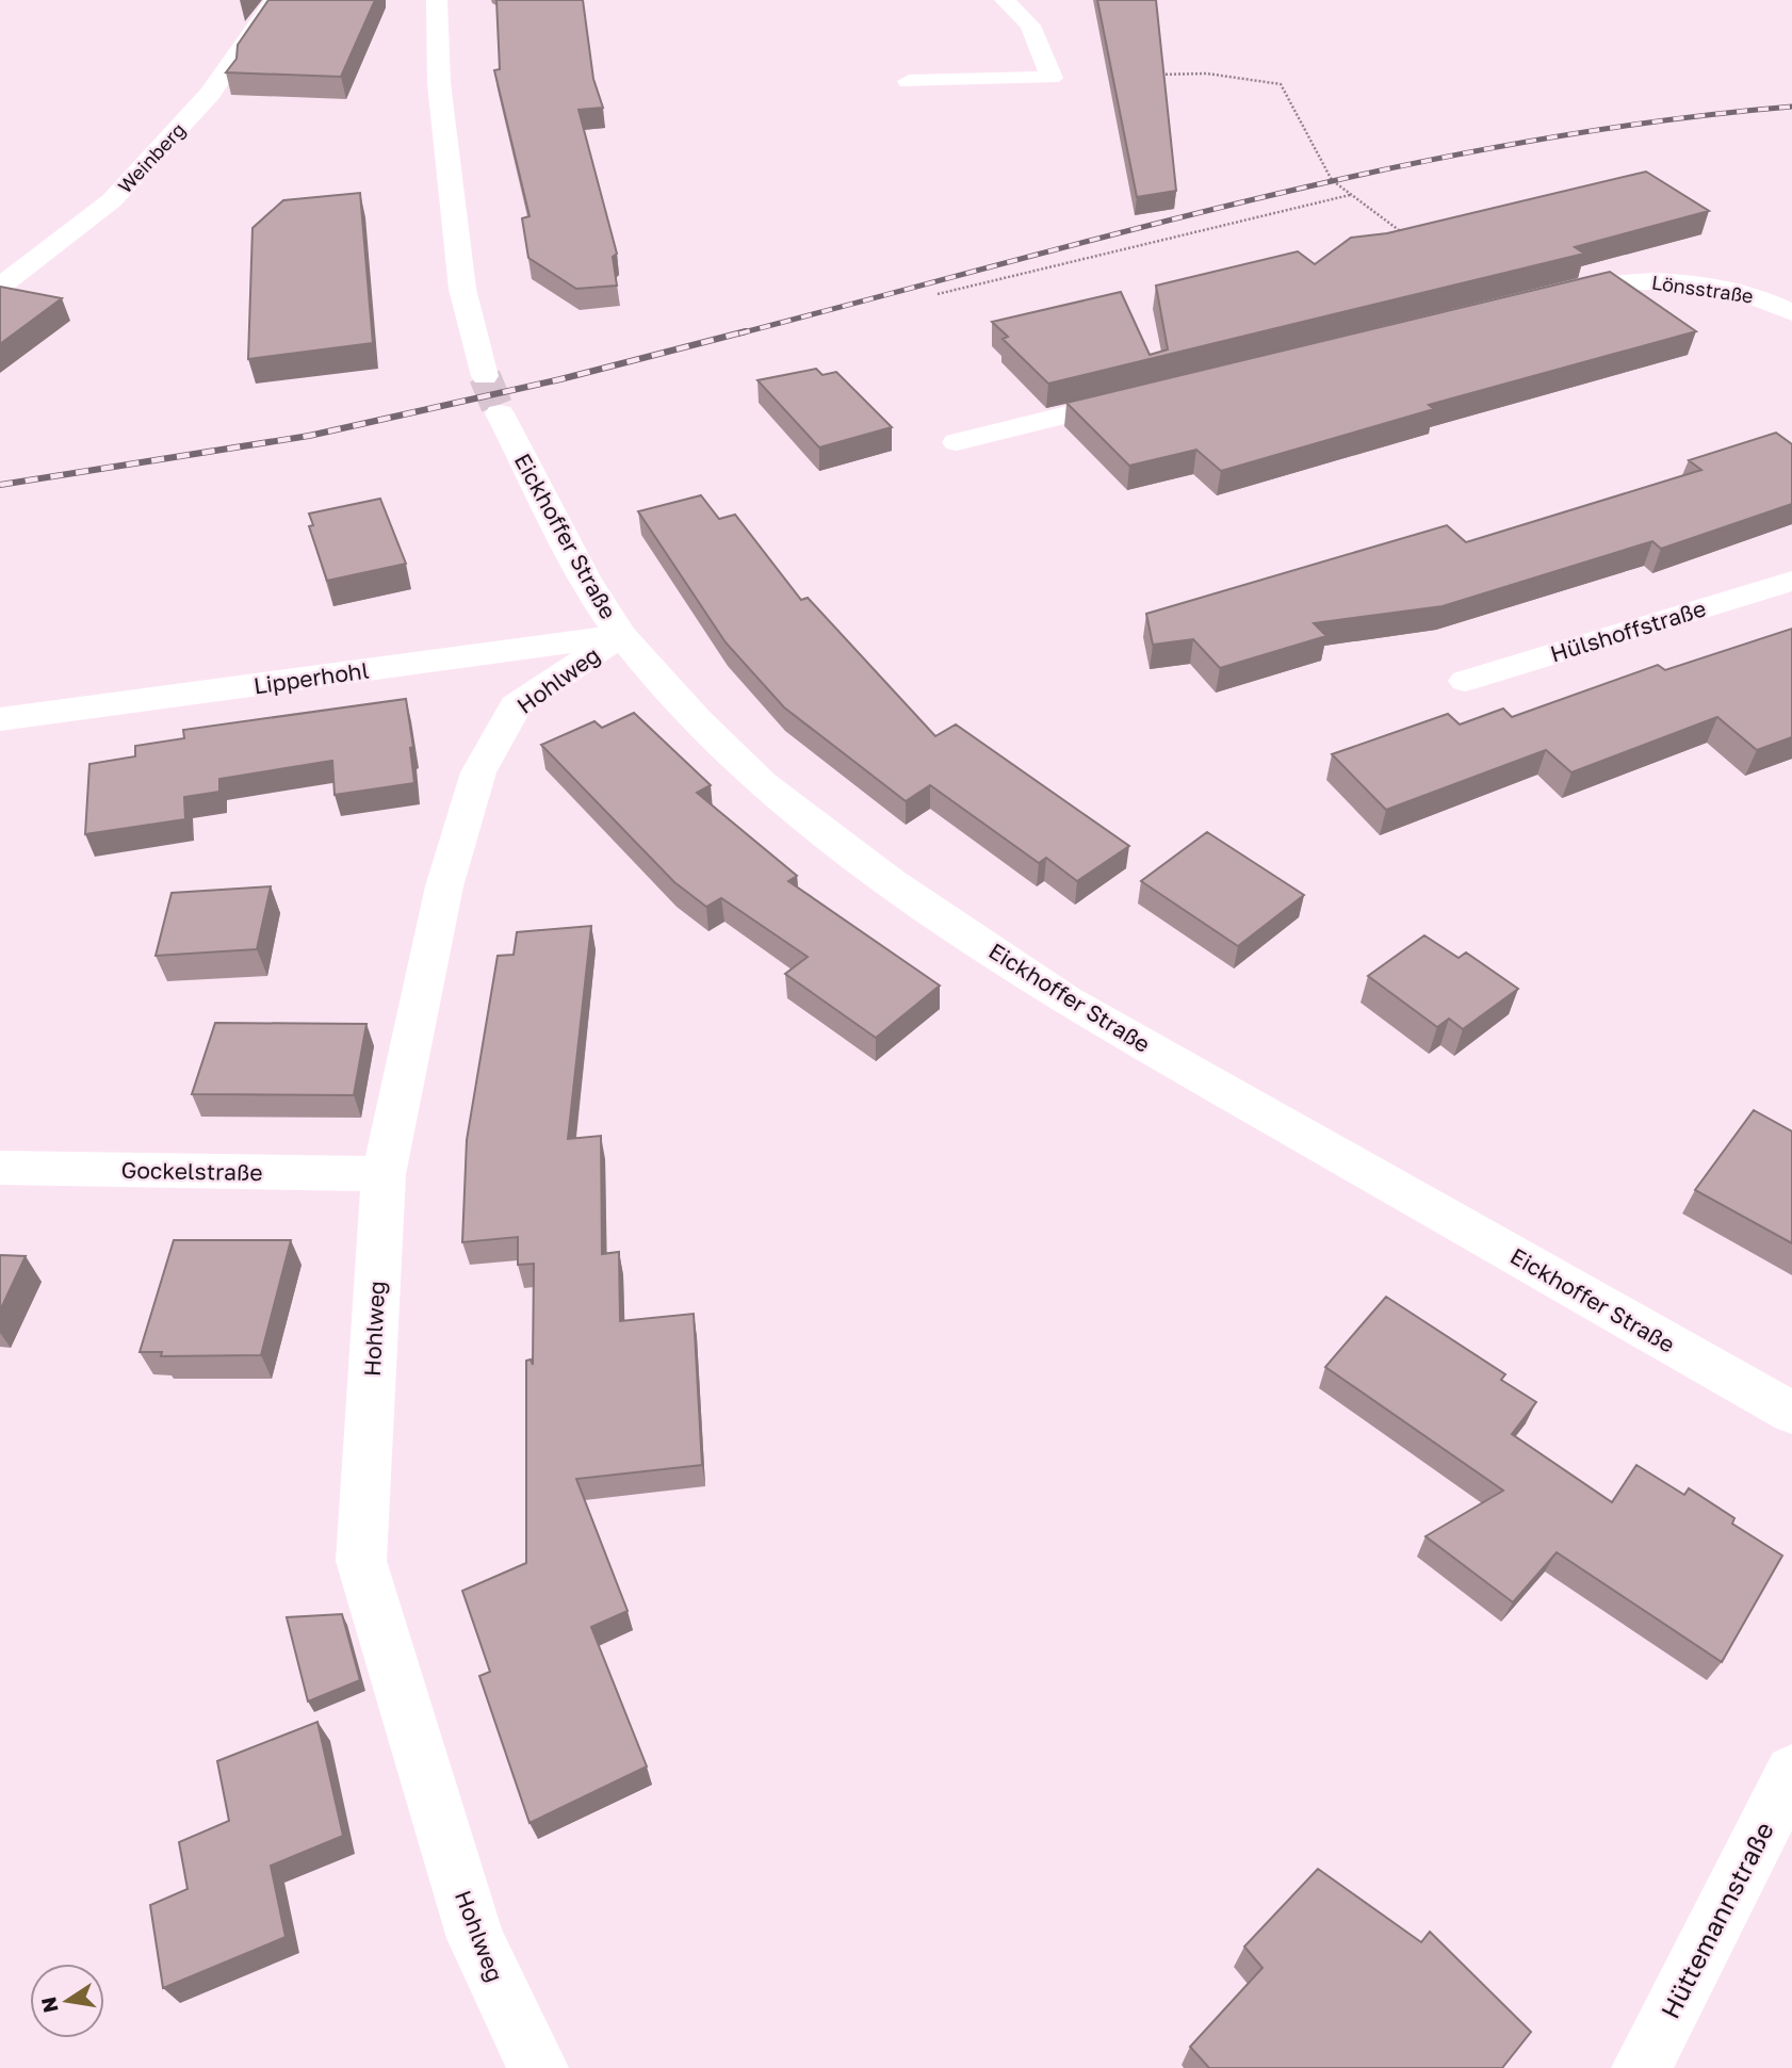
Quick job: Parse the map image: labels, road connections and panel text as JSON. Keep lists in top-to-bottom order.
{
  "streets": {
    "street": [
      "Weinberg",
      "Lönsstraße",
      "Eickhoffer Straße",
      "Hülshoffstraße",
      "Lipperhohl",
      "Hohlweg",
      "Gockelstraße",
      "Hüttemannstraße"
    ]
  },
  "crossings": [
    ["Eickhoffer Straße", "Lipperhohl"],
    ["Eickhoffer Straße", "Hohlweg"],
    ["Lipperhohl", "Hohlweg"],
    ["Hohlweg", "Gockelstraße"]
  ],
  "north": "left"
}
